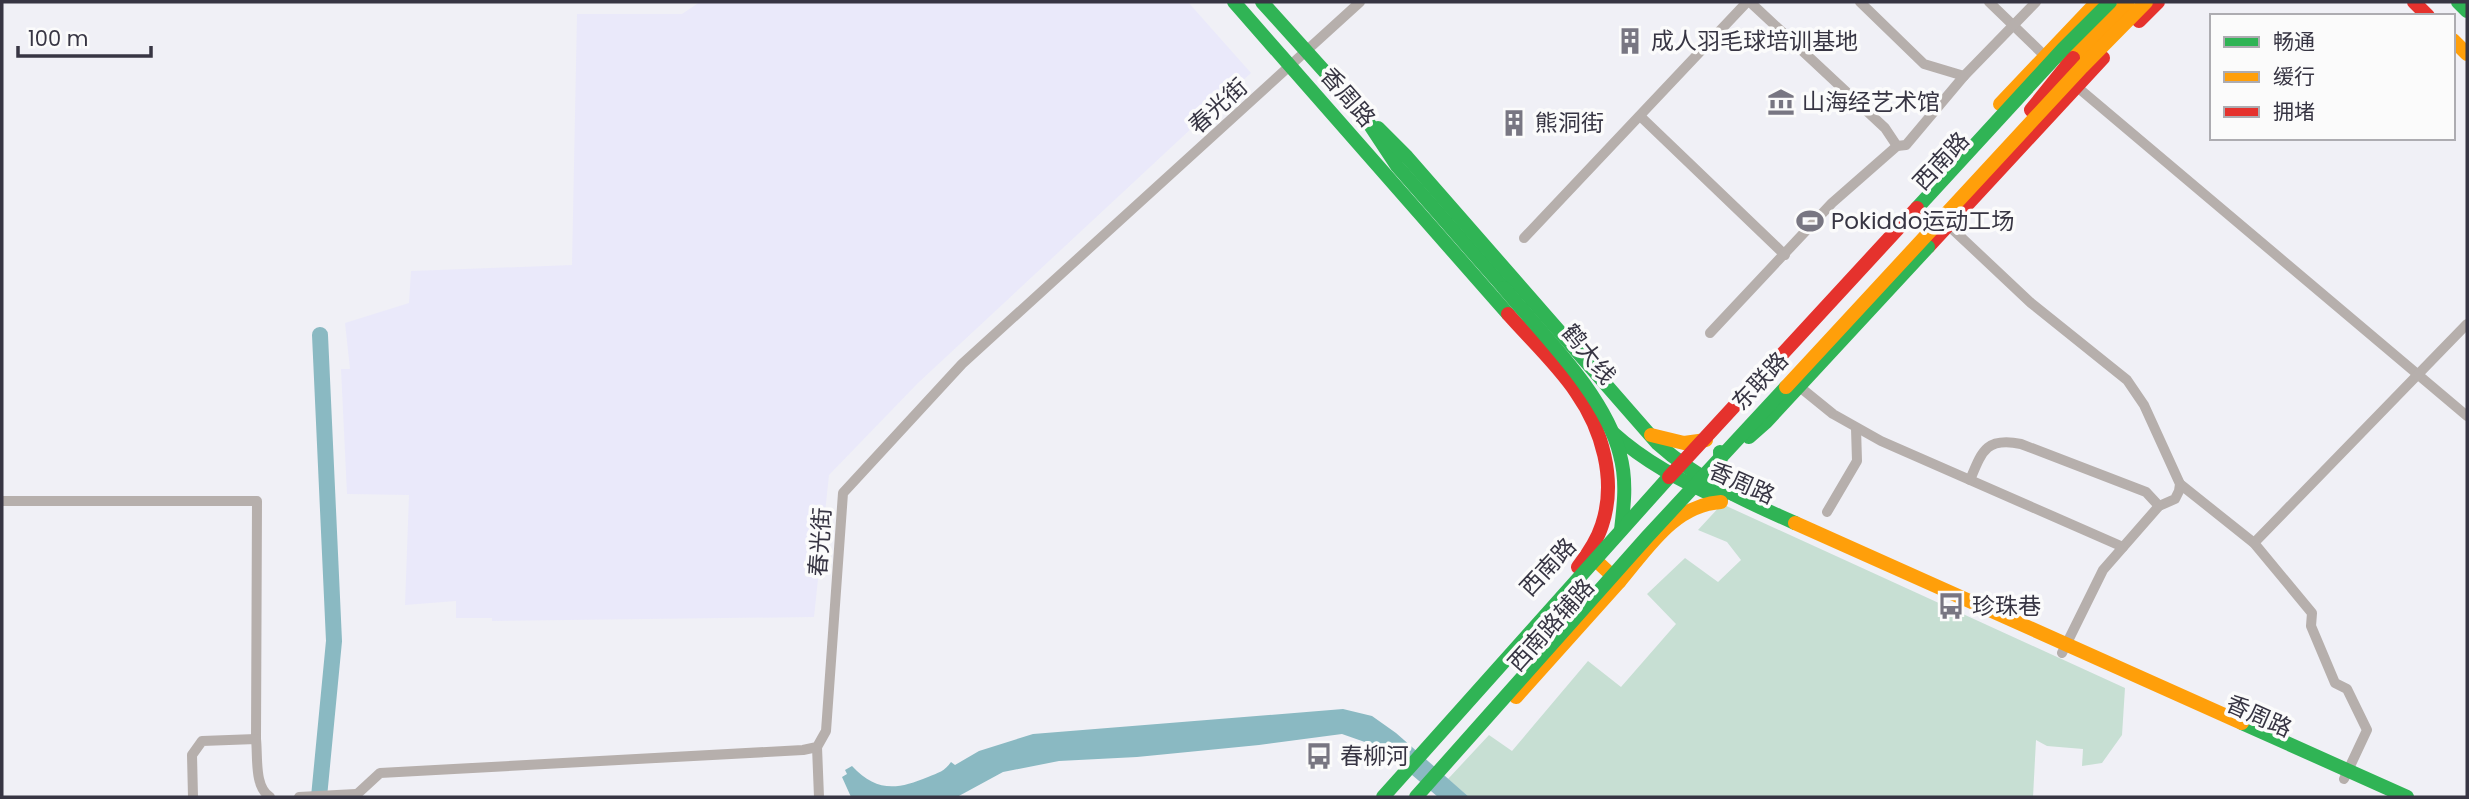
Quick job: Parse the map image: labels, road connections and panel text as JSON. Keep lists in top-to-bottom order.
{
  "streets": {
    "main road": [
      "香周路",
      "西南路",
      "鹤大线",
      "东联路",
      "西南路辅路"
    ],
    "street": ["春光街"]
  },
  "crossings": [
    ["香周路", "春光街"],
    ["香周路", "西南路"],
    ["香周路", "鹤大线"],
    ["香周路", "东联路"],
    ["香周路", "西南路辅路"],
    ["西南路", "鹤大线"],
    ["西南路", "东联路"],
    ["西南路", "西南路辅路"],
    ["鹤大线", "东联路"],
    ["东联路", "西南路辅路"]
  ],
  "places": {
    "building": ["成人羽毛球培训基地", "熊洞街"],
    "museum": ["山海经艺术馆"],
    "sports": ["Pokiddo运动工场"],
    "bus stop": ["珍珠巷", "春柳河"]
  },
  "legend": ["畅通", "缓行", "拥堵"],
  "scale_bar": "100 m"
}
